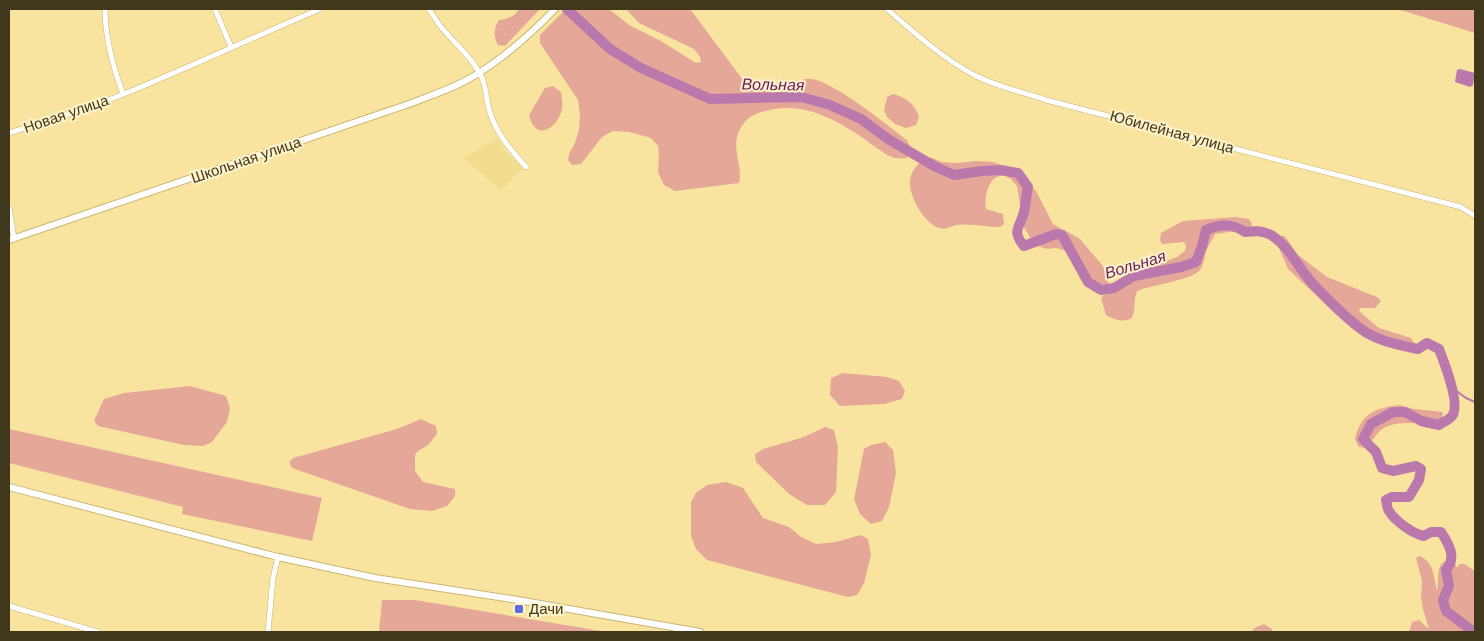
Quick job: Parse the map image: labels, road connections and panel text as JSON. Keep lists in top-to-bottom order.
{
  "streets": {
    "street": ["Новая улица", "Юбилейная улица", "Школьная улица"]
  },
  "water": ["Вольная"],
  "places": {
    "transit": ["Дачи"]
  }
}
